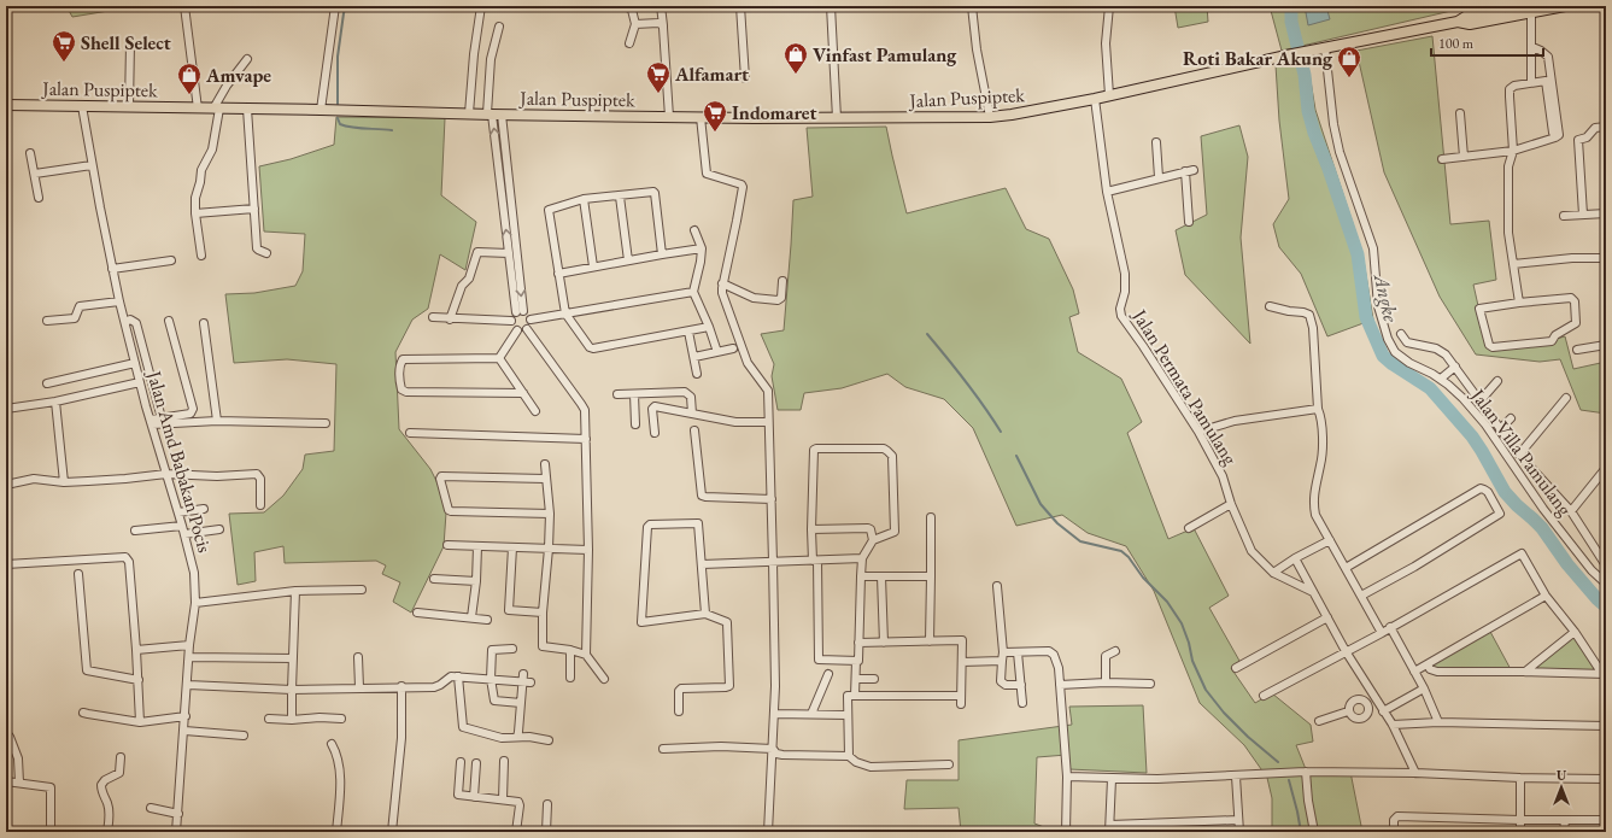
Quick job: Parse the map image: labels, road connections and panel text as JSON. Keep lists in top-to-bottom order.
{
  "streets": {
    "main road": ["Jalan Puspiptek"],
    "street": ["Jalan Permata Pamulang", "Jalan Villa Pamulang", "Jalan Amd Babakan Pocis"]
  },
  "crossings": [
    ["Jalan Puspiptek", "Jalan Permata Pamulang"],
    ["Jalan Puspiptek", "Jalan Villa Pamulang"],
    ["Jalan Puspiptek", "Jalan Amd Babakan Pocis"]
  ],
  "water": ["Angke"],
  "places": {
    "supermarket": ["Shell Select", "Alfamart", "Indomaret"],
    "shop": ["Vinfast Pamulang", "Roti Bakar Akung", "Amvape"]
  },
  "scale_bar": "100 m",
  "north": "top"
}
